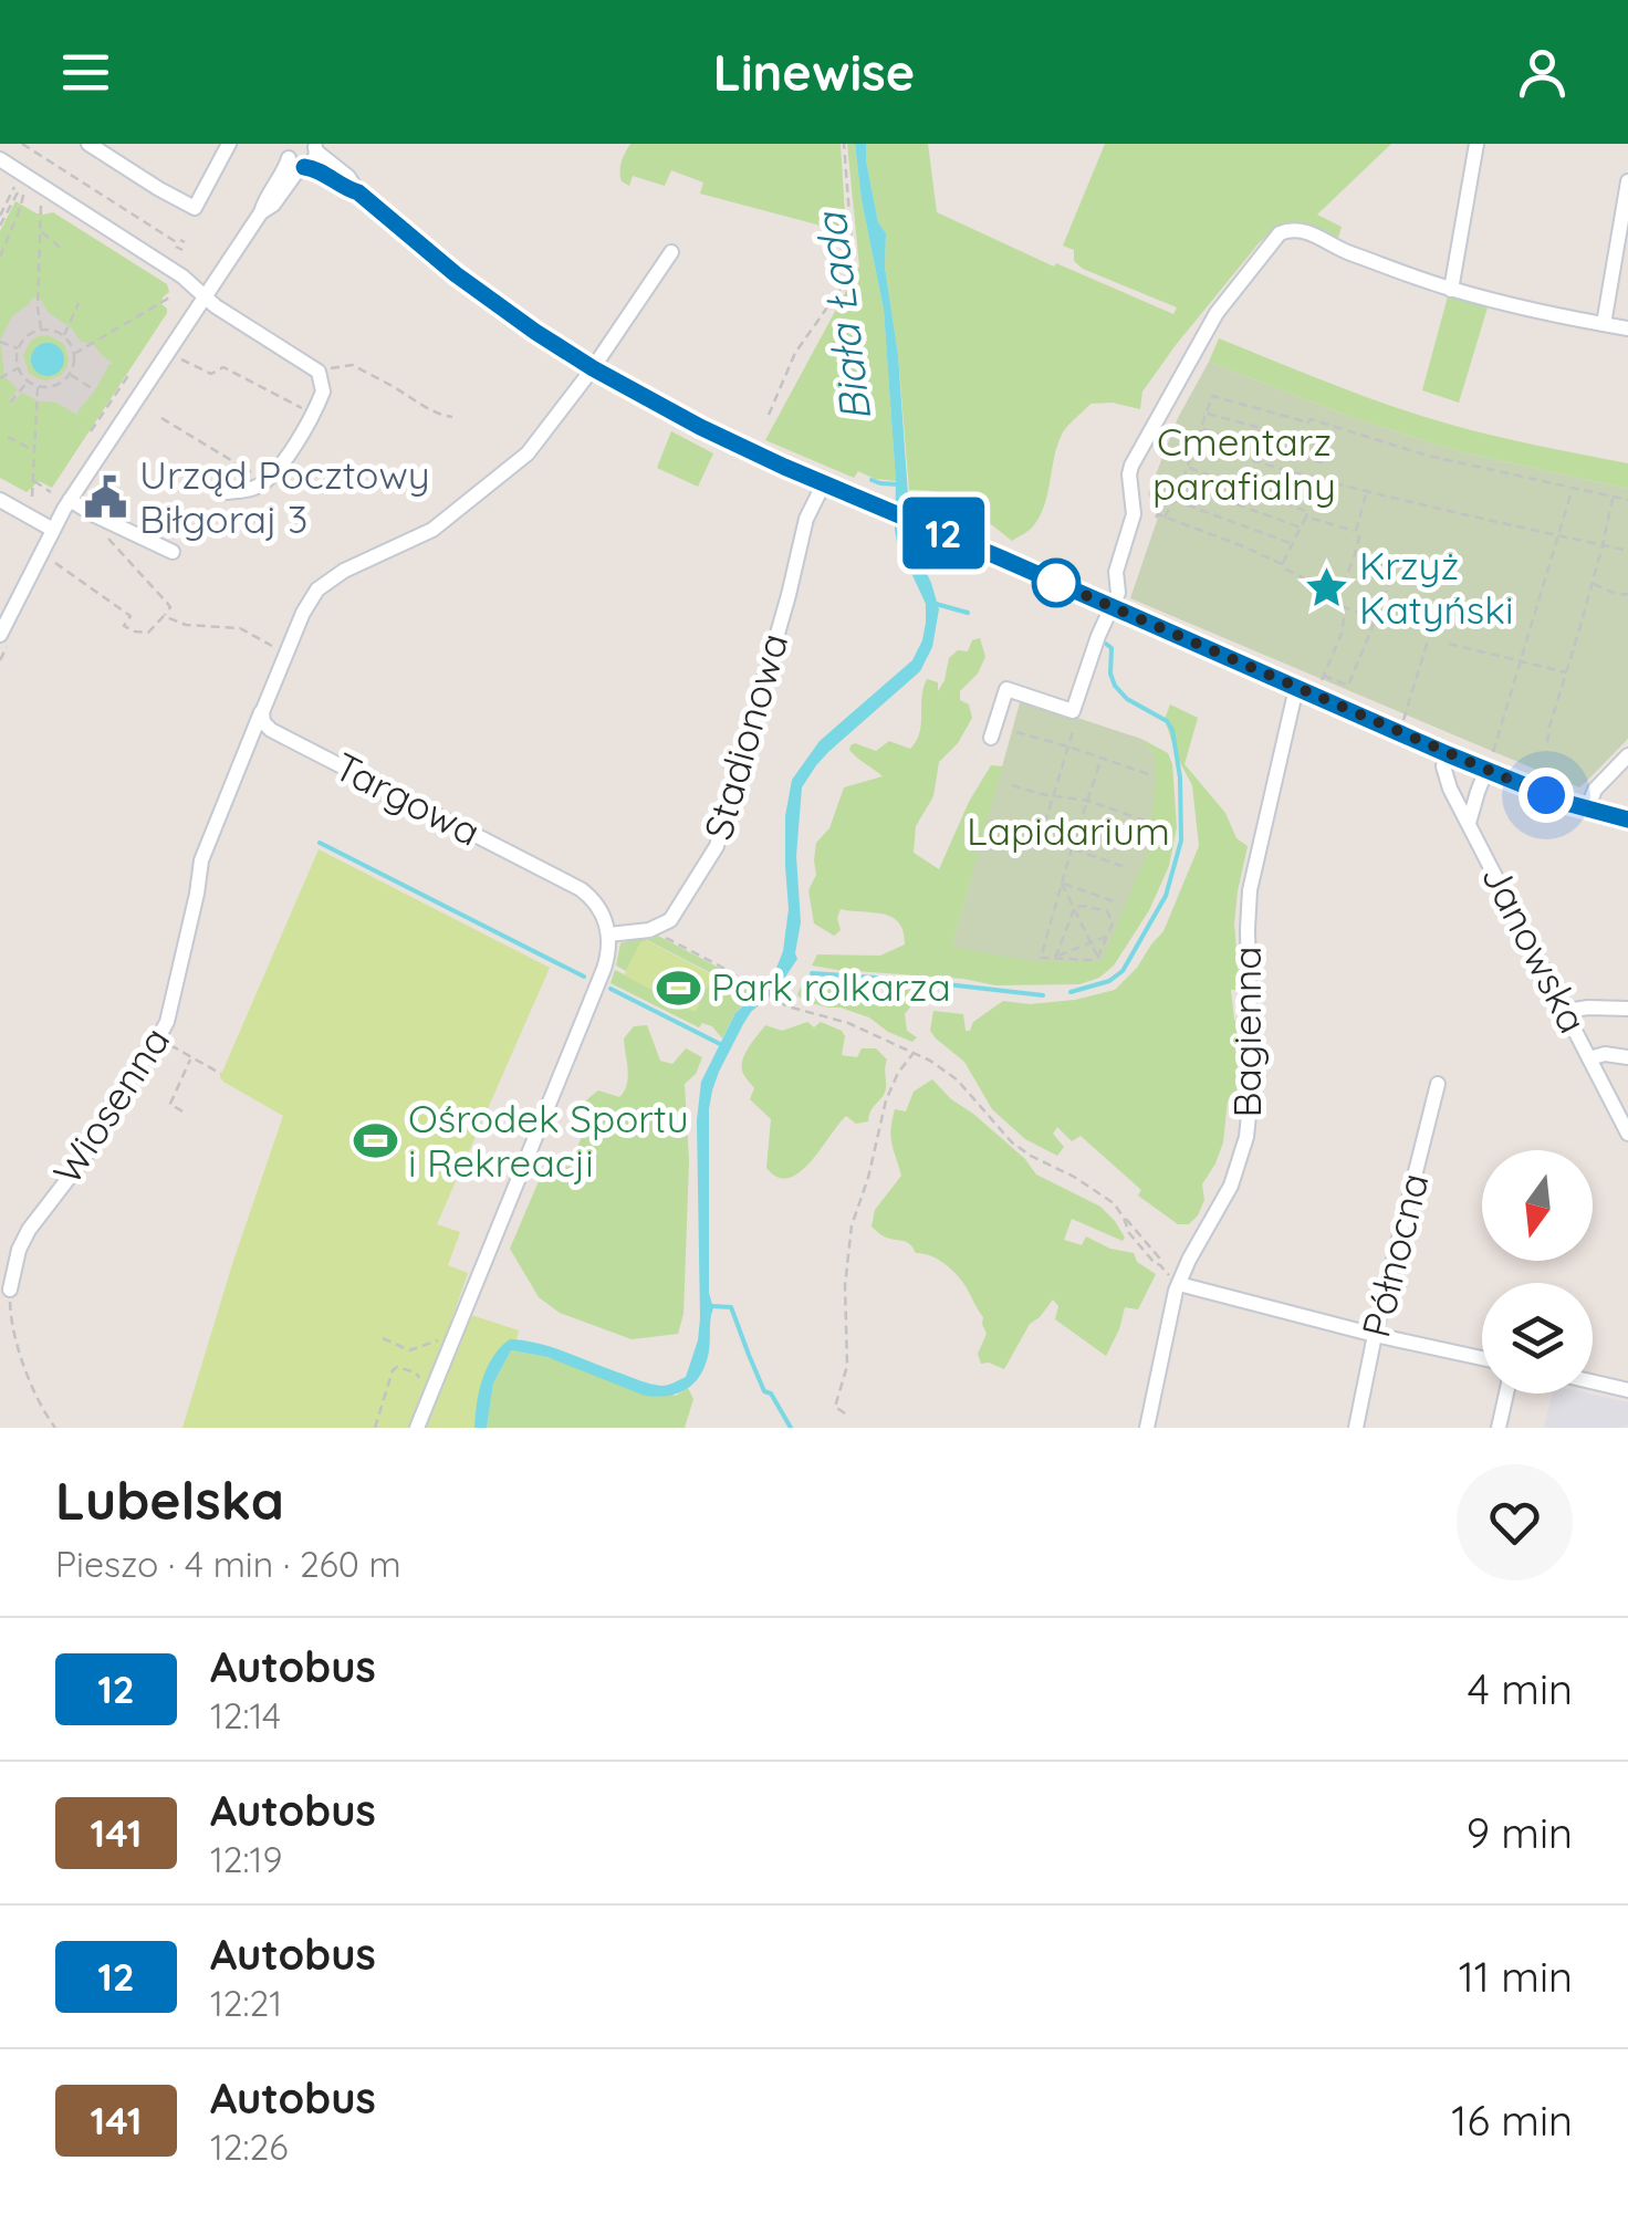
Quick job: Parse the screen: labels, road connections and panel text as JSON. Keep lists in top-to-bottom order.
{
  "streets": {
    "street": [
      "Stadionowa",
      "Targowa",
      "Janowska",
      "Bagienna",
      "Wiosenna",
      "Północna"
    ]
  },
  "crossings": [
    ["Stadionowa", "Targowa"],
    ["Targowa", "Wiosenna"]
  ],
  "water": ["Biała Łada"],
  "parks": ["Cmentarz parafialny", "Lapidarium"],
  "places": {
    "public building": ["Urząd Pocztowy Biłgoraj 3"],
    "place": ["Krzyż Katyński"],
    "sports": ["Park rolkarza", "Ośrodek Sportu i Rekreacji"]
  },
  "lines": ["bus line 12"],
  "north": "bottom",
  "page": {
    "header": "Linewise",
    "on_map": "12",
    "heading": ["Lubelska", "Pieszo · 4 min · 260 m"],
    "list": [
      {
        "mark": "12",
        "name": "Autobus",
        "note": "12:14",
        "value": "4 min"
      },
      {
        "mark": "141",
        "name": "Autobus",
        "note": "12:19",
        "value": "9 min"
      },
      {
        "mark": "12",
        "name": "Autobus",
        "note": "12:21",
        "value": "11 min"
      },
      {
        "mark": "141",
        "name": "Autobus",
        "note": "12:26",
        "value": "16 min"
      }
    ]
  }
}
